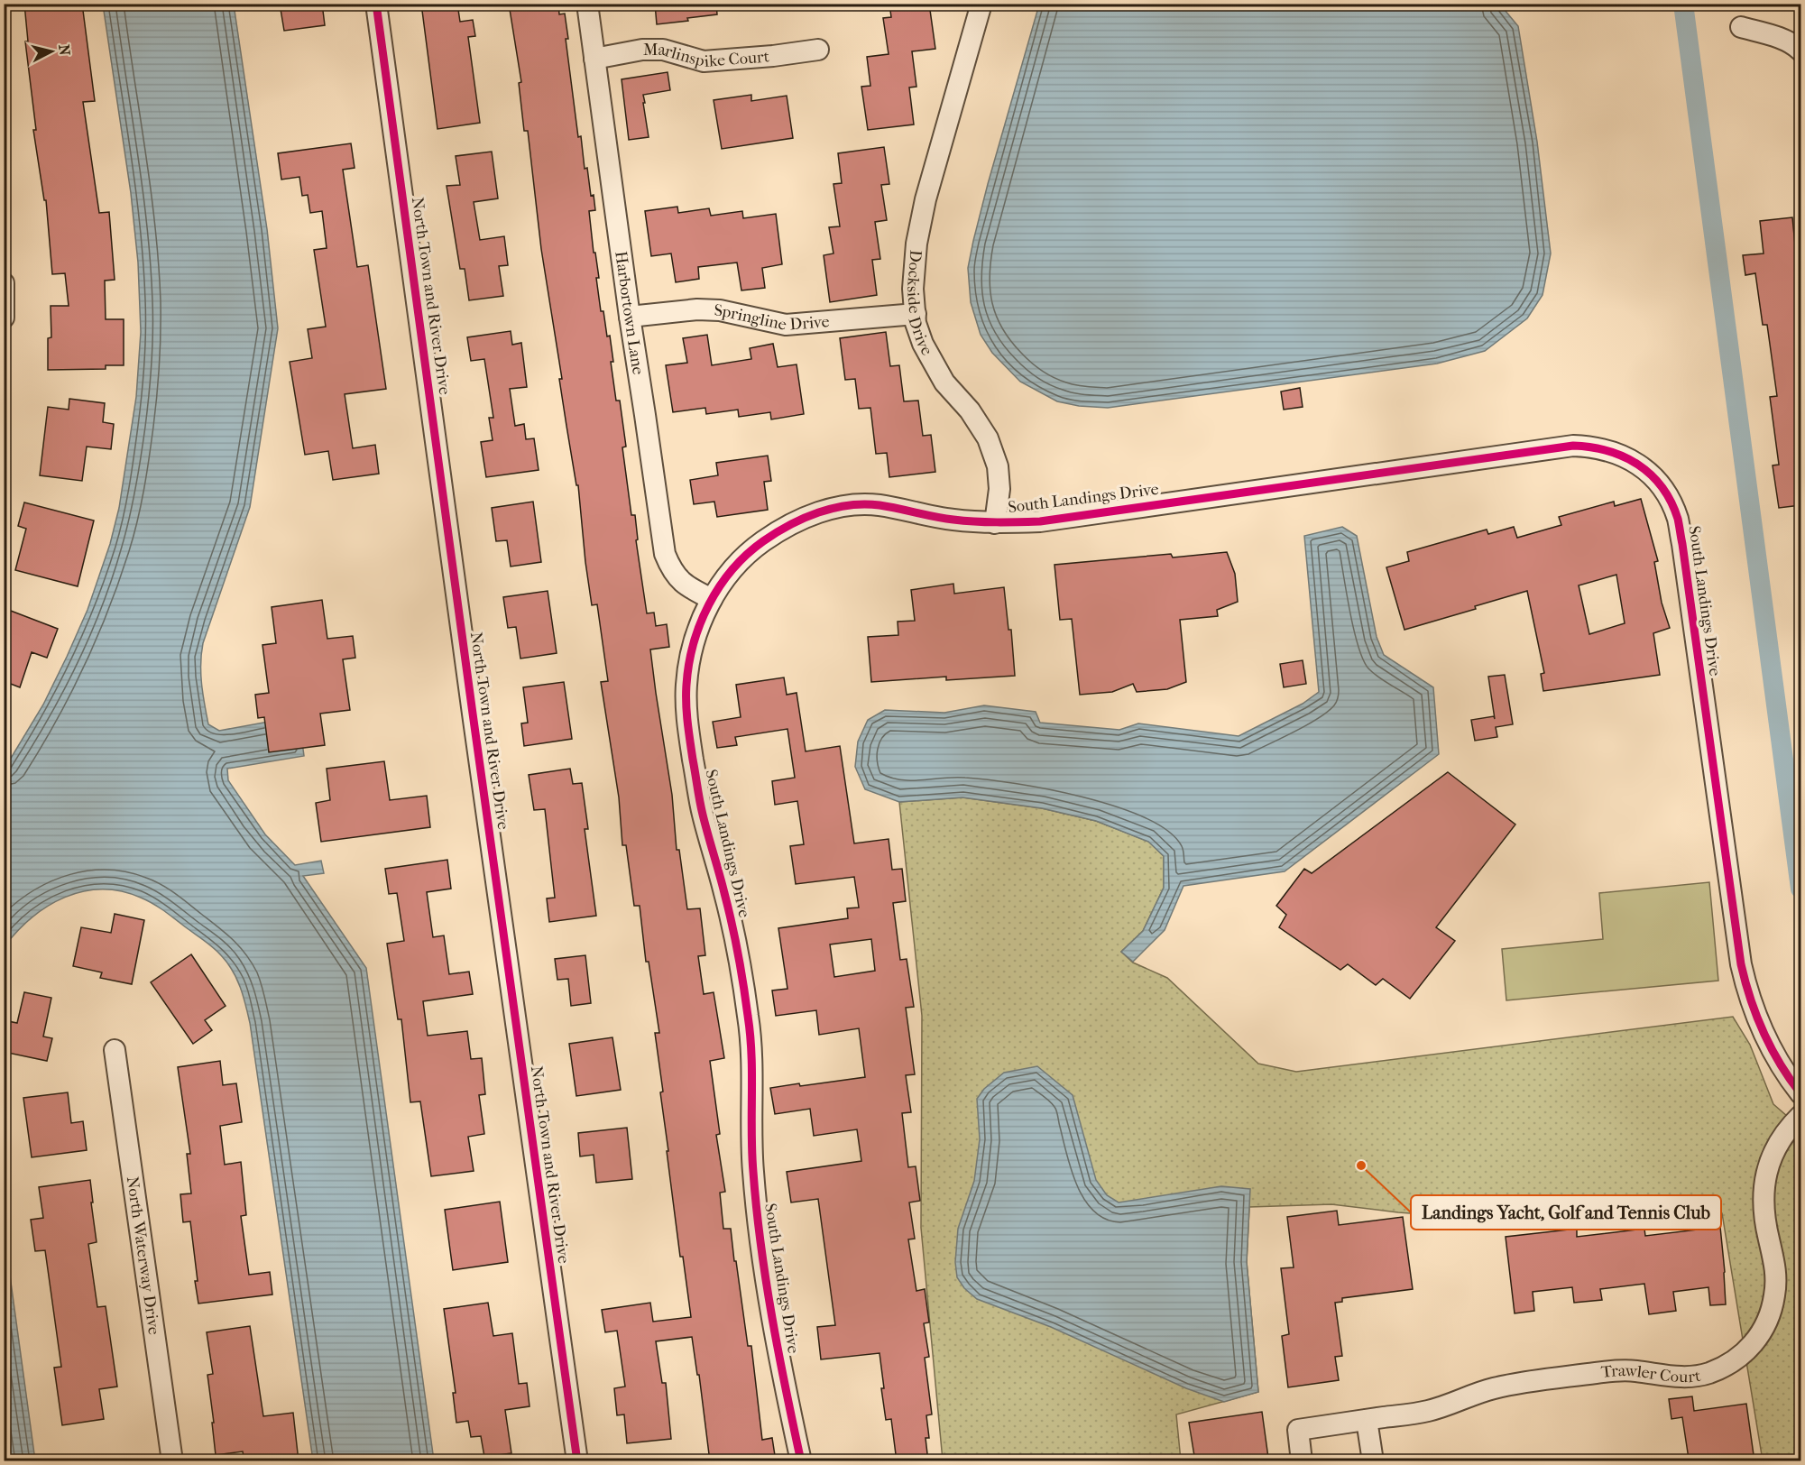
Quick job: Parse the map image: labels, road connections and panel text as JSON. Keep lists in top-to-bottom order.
{
  "streets": {
    "street": [
      "Marlinspike Court",
      "North Town and River Drive",
      "Dockside Drive",
      "Harbortown Lane",
      "Springline Drive",
      "South Landings Drive",
      "North Waterway Drive",
      "Trawler Court"
    ]
  },
  "crossings": [
    ["Marlinspike Court", "Harbortown Lane"],
    ["Dockside Drive", "Springline Drive"],
    ["Dockside Drive", "South Landings Drive"],
    ["Harbortown Lane", "Springline Drive"],
    ["Harbortown Lane", "South Landings Drive"]
  ],
  "places": ["Landings Yacht, Golf and Tennis Club"],
  "north": "right"
}
